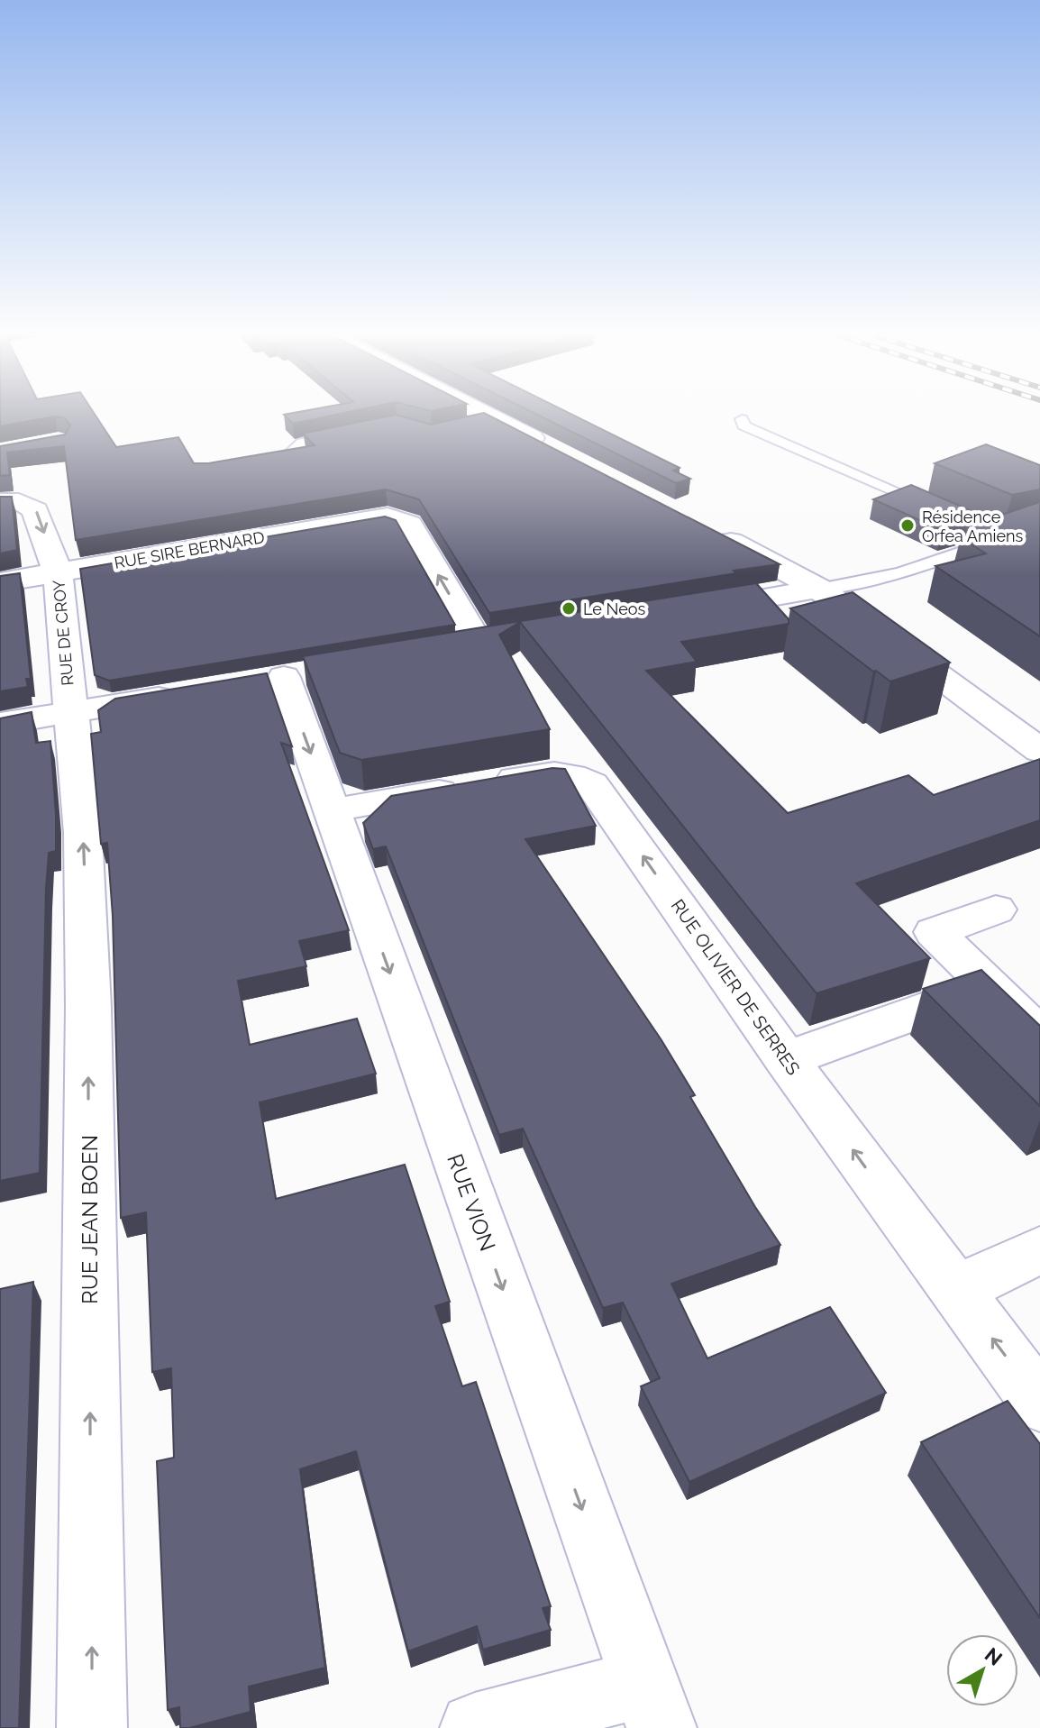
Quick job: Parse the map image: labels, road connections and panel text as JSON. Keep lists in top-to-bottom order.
{
  "streets": {
    "street": [
      "RUE SIRE BERNARD",
      "RUE DE CROY",
      "RUE OLIVIER DE SERRES",
      "RUE VION",
      "RUE JEAN BOEN"
    ]
  },
  "crossings": [
    ["RUE SIRE BERNARD", "RUE DE CROY"],
    ["RUE DE CROY", "RUE JEAN BOEN"],
    ["RUE OLIVIER DE SERRES", "RUE VION"]
  ],
  "one_way": ["RUE DE CROY", "RUE VION", "RUE JEAN BOEN"],
  "places": ["Résidence Orfea Amiens", "Le Neos"],
  "north": "top right"
}
